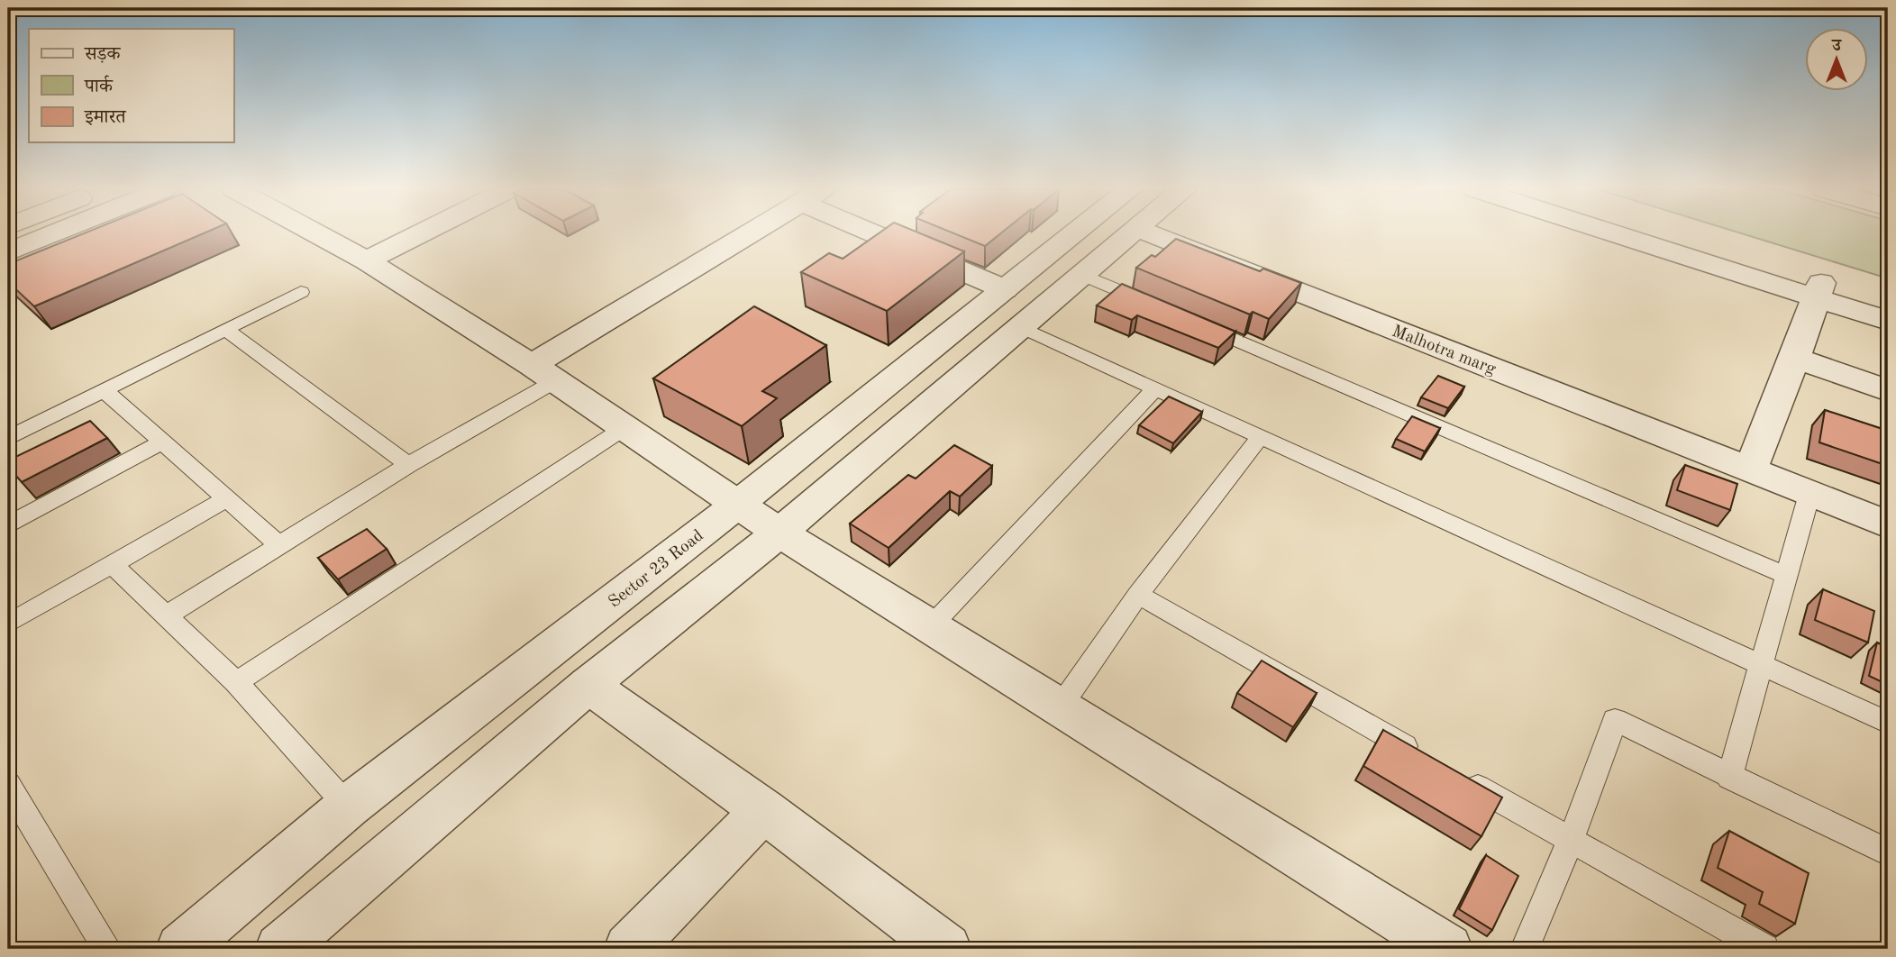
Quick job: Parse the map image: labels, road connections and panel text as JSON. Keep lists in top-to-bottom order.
{
  "streets": {
    "street": ["Malhotra marg", "Sector 23 Road"]
  },
  "legend": ["सड़क", "पार्क", "इमारत"],
  "north": "top"
}
